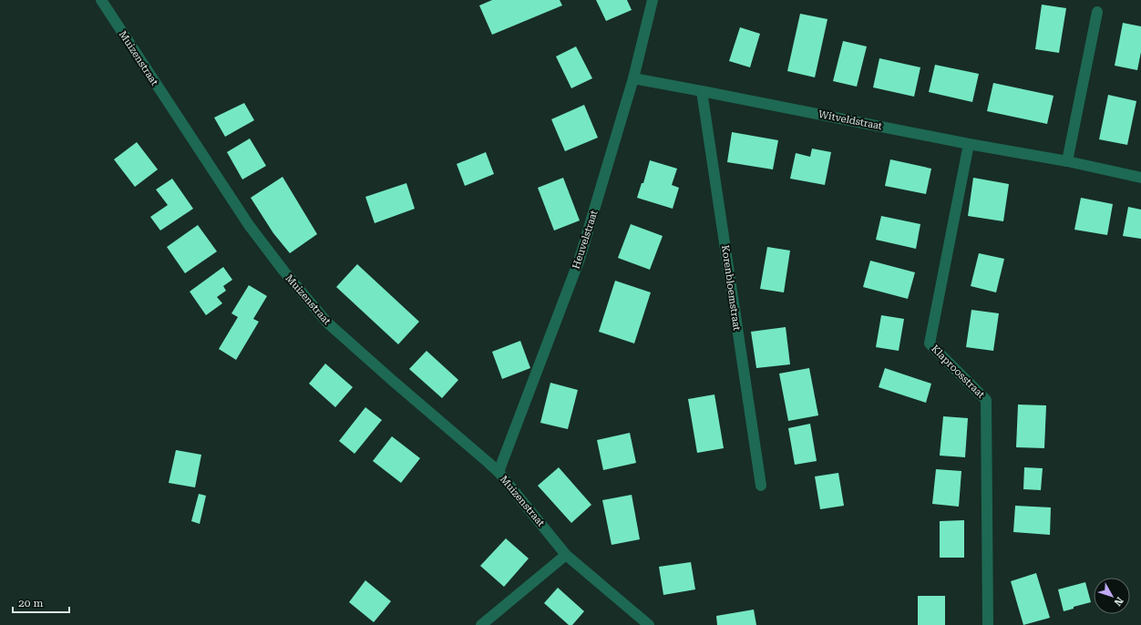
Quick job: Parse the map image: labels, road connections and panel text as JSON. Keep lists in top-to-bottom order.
{
  "streets": {
    "street": [
      "Muizenstraat",
      "Witveldstraat",
      "Heuvelstraat",
      "Korenbloemstraat",
      "Klaproosstraat"
    ]
  },
  "crossings": [
    ["Muizenstraat", "Heuvelstraat"],
    ["Witveldstraat", "Heuvelstraat"],
    ["Witveldstraat", "Korenbloemstraat"],
    ["Witveldstraat", "Klaproosstraat"]
  ],
  "scale_bar": "20 m",
  "north": "bottom right"
}
